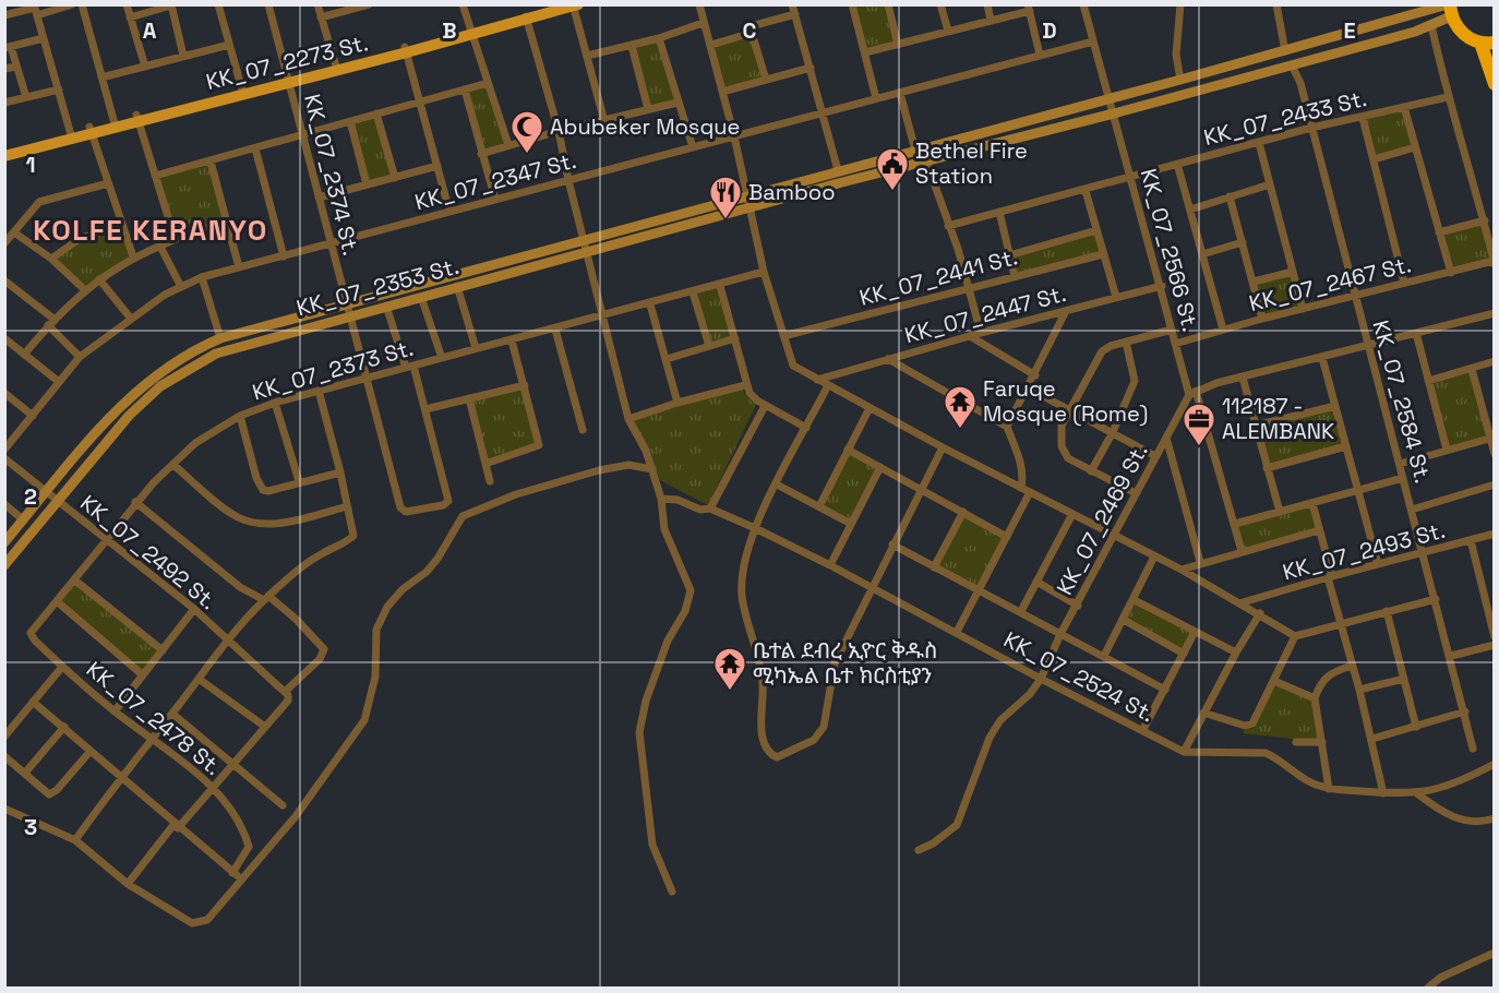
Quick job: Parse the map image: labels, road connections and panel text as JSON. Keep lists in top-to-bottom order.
{
  "streets": {
    "main road": ["KK_07_2273 St."],
    "street": [
      "KK_07_2433 St.",
      "KK_07_2374 St.",
      "KK_07_2347 St.",
      "KK_07_2566 St.",
      "KK_07_2441 St.",
      "KK_07_2467 St.",
      "KK_07_2353 St.",
      "KK_07_2447 St.",
      "KK_07_2373 St.",
      "KK_07_2584 St.",
      "KK_07_2469 St.",
      "KK_07_2493 St.",
      "KK_07_2492 St.",
      "KK_07_2524 St.",
      "KK_07_2478 St."
    ]
  },
  "crossings": [
    ["KK_07_2273 St.", "KK_07_2374 St."],
    ["KK_07_2433 St.", "KK_07_2566 St."],
    ["KK_07_2433 St.", "KK_07_2584 St."],
    ["KK_07_2374 St.", "KK_07_2347 St."],
    ["KK_07_2374 St.", "KK_07_2353 St."],
    ["KK_07_2374 St.", "KK_07_2373 St."],
    ["KK_07_2347 St.", "KK_07_2566 St."],
    ["KK_07_2566 St.", "KK_07_2467 St."],
    ["KK_07_2566 St.", "KK_07_2353 St."],
    ["KK_07_2566 St.", "KK_07_2447 St."],
    ["KK_07_2566 St.", "KK_07_2469 St."],
    ["KK_07_2467 St.", "KK_07_2584 St."],
    ["KK_07_2353 St.", "KK_07_2584 St."],
    ["KK_07_2353 St.", "KK_07_2492 St."],
    ["KK_07_2373 St.", "KK_07_2492 St."],
    ["KK_07_2373 St.", "KK_07_2478 St."],
    ["KK_07_2584 St.", "KK_07_2493 St."],
    ["KK_07_2469 St.", "KK_07_2524 St."]
  ],
  "districts": ["KOLFE KERANYO"],
  "places": {
    "mosque": ["Abubeker Mosque"],
    "public building": ["Bethel Fire Station"],
    "restaurant": ["Bamboo"],
    "temple": ["Faruqe Mosque (Rome)", "ቤተል ደብረ ኢዮር ቅዱስ ሚካኤል ቤተ ክርስቲያን"],
    "office": ["112187 - ALEMBANK"]
  },
  "grid": {
    "columns": [
      "A",
      "B",
      "C",
      "D",
      "E"
    ],
    "rows": ["1", "2", "3"]
  }
}
